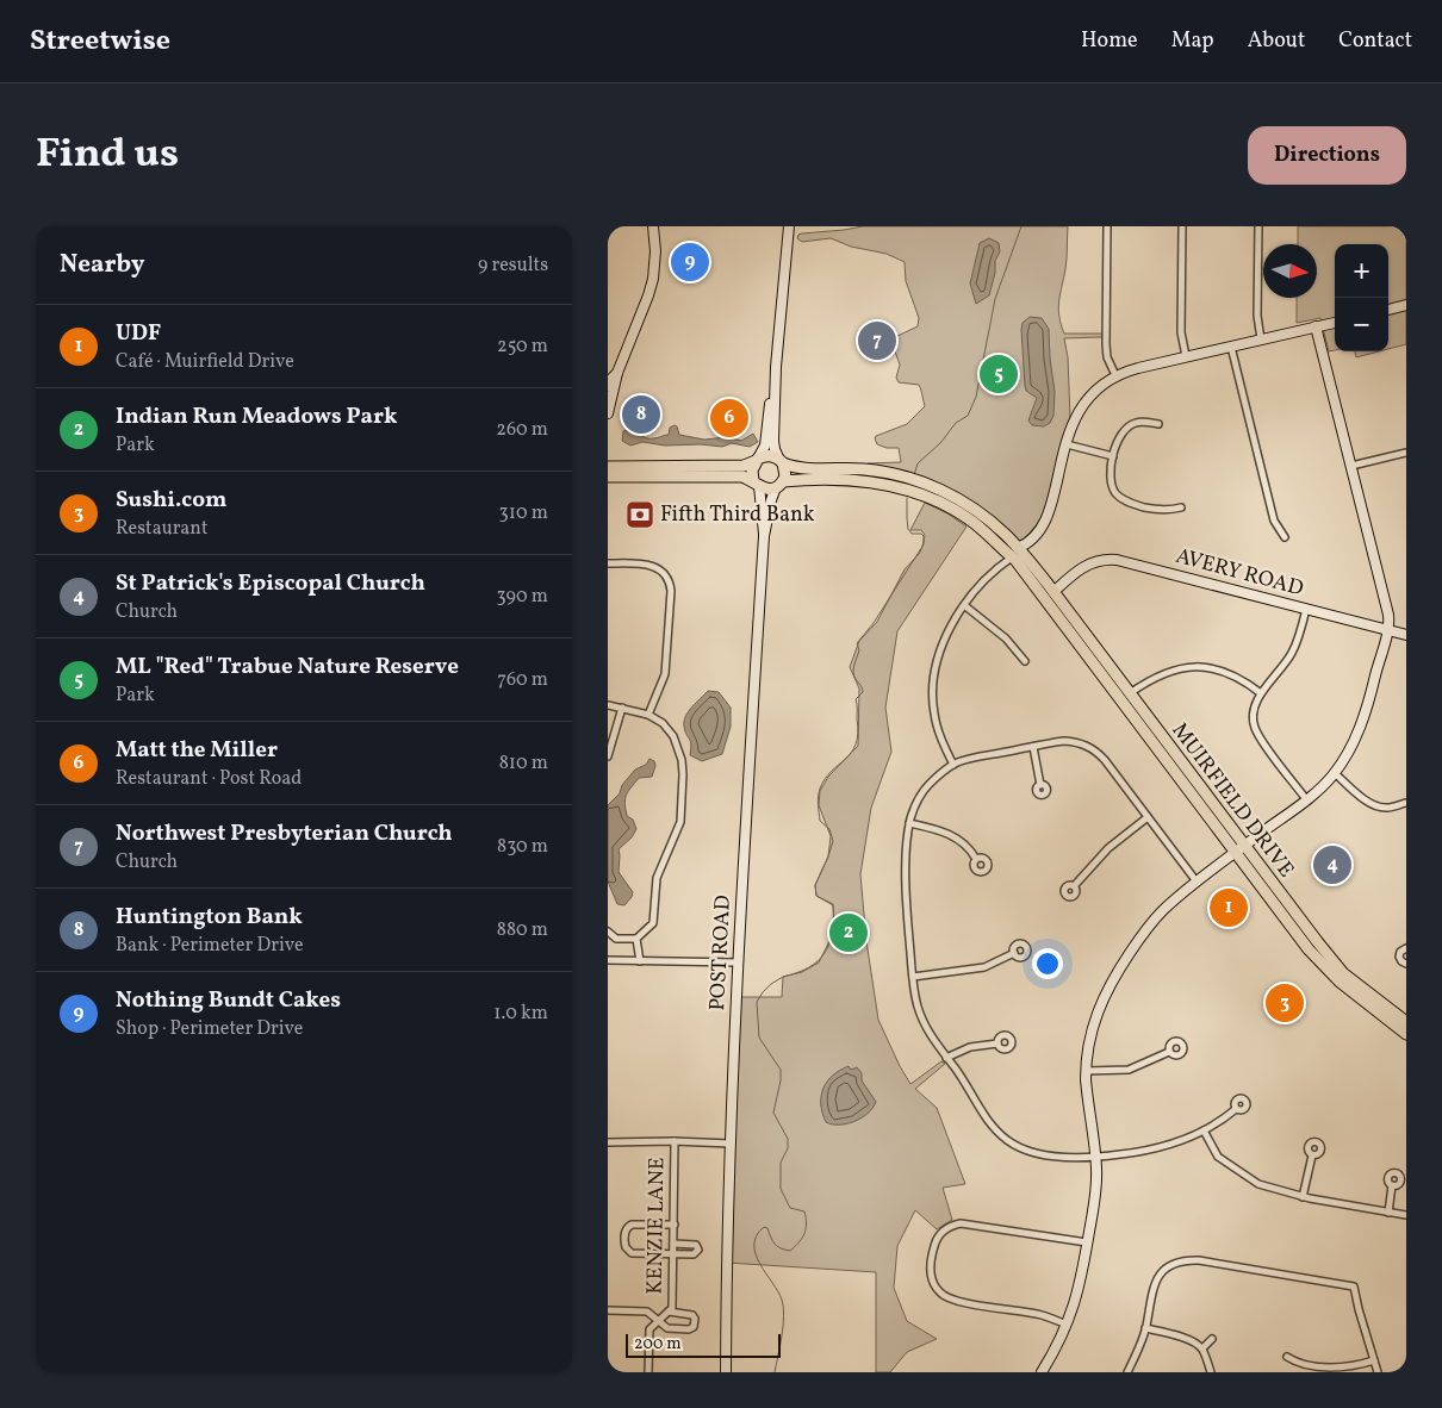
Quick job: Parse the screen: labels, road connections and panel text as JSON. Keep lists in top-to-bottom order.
{
  "streets": {
    "main road": ["MUIRFIELD DRIVE"],
    "street": ["AVERY ROAD", "POST ROAD", "KENZIE LANE"]
  },
  "crossings": [
    ["AVERY ROAD", "MUIRFIELD DRIVE"]
  ],
  "places": {
    "bank": ["Fifth Third Bank"]
  },
  "scale_bar": "200 m",
  "north": "right",
  "page": {
    "header": "Streetwise",
    "nav": [
      "Home",
      "Map",
      "About",
      "Contact"
    ],
    "title": "Find us",
    "buttons": "Directions",
    "heading": ["Nearby", "9 results"],
    "pins": [
      "9",
      "7",
      "5",
      "8",
      "6",
      "4",
      "1",
      "2",
      "3"
    ],
    "map_buttons": ["+", "−"],
    "list": [
      {
        "mark": "1",
        "name": "UDF",
        "note": "Café · Muirfield Drive",
        "value": "250 m"
      },
      {
        "mark": "2",
        "name": "Indian Run Meadows Park",
        "note": "Park",
        "value": "260 m"
      },
      {
        "mark": "3",
        "name": "Sushi.com",
        "note": "Restaurant",
        "value": "310 m"
      },
      {
        "mark": "4",
        "name": "St Patrick's Episcopal Church",
        "note": "Church",
        "value": "390 m"
      },
      {
        "mark": "5",
        "name": "ML \"Red\" Trabue Nature Reserve",
        "note": "Park",
        "value": "760 m"
      },
      {
        "mark": "6",
        "name": "Matt the Miller",
        "note": "Restaurant · Post Road",
        "value": "810 m"
      },
      {
        "mark": "7",
        "name": "Northwest Presbyterian Church",
        "note": "Church",
        "value": "830 m"
      },
      {
        "mark": "8",
        "name": "Huntington Bank",
        "note": "Bank · Perimeter Drive",
        "value": "880 m"
      },
      {
        "mark": "9",
        "name": "Nothing Bundt Cakes",
        "note": "Shop · Perimeter Drive",
        "value": "1.0 km"
      }
    ],
    "scale": "200 m"
  }
}
